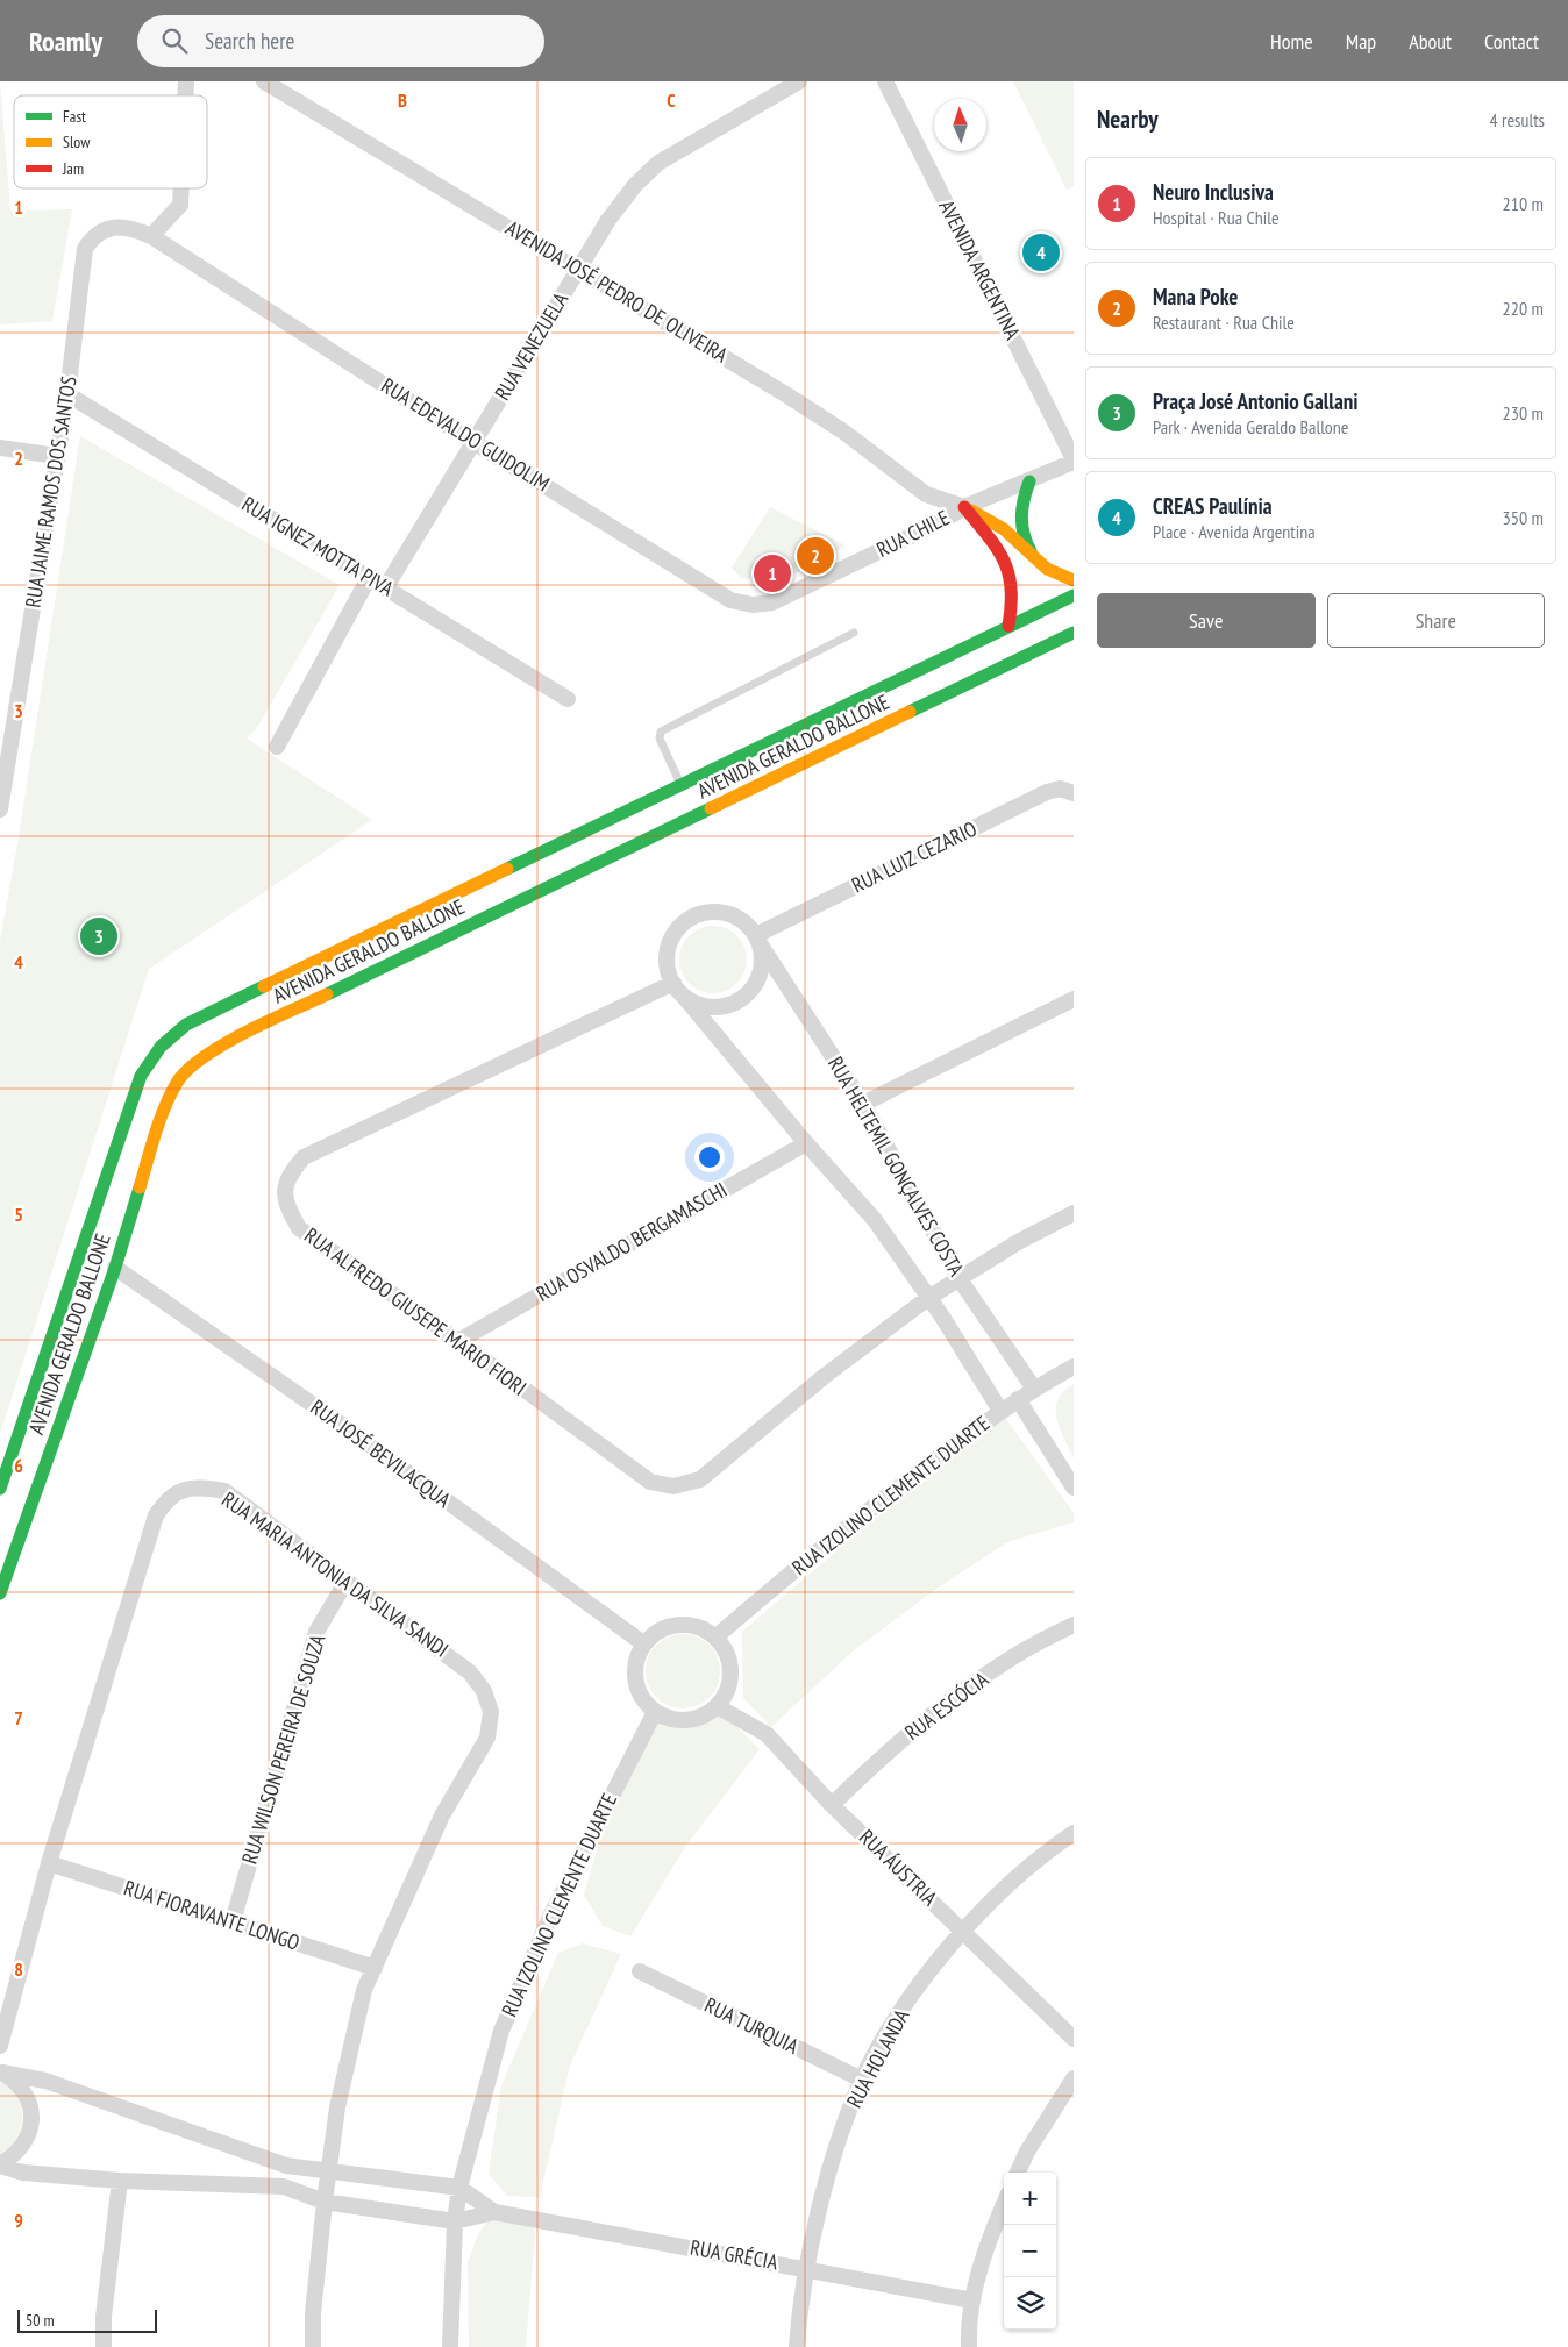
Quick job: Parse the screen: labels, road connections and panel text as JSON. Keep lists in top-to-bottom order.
{
  "streets": {
    "street": [
      "AVENIDA ARGENTINA",
      "AVENIDA JOSÉ PEDRO DE OLIVEIRA",
      "RUA VENEZUELA",
      "RUA EDEVALDO GUIDOLIM",
      "RUA JAIME RAMOS DOS SANTOS",
      "RUA CHILE",
      "RUA IGNEZ MOTTA PIVA",
      "AVENIDA GERALDO BALLONE",
      "RUA LUIZ CEZARIO",
      "RUA HELTEMIL GONÇALVES COSTA",
      "RUA OSVALDO BERGAMASCHI",
      "RUA ALFREDO GIUSEPE MARIO FIORI",
      "RUA JOSÉ BEVILACQUA",
      "RUA IZOLINO CLEMENTE DUARTE",
      "RUA MARIA ANTONIA DA SILVA SANDI",
      "RUA ESCÓCIA",
      "RUA WILSON PEREIRA DE SOUZA",
      "RUA ÁUSTRIA",
      "RUA FIORAVANTE LONGO",
      "RUA TURQUIA",
      "RUA HOLANDA",
      "RUA GRÉCIA"
    ]
  },
  "crossings": [
    ["AVENIDA ARGENTINA", "RUA CHILE"],
    ["AVENIDA JOSÉ PEDRO DE OLIVEIRA", "RUA VENEZUELA"],
    ["AVENIDA JOSÉ PEDRO DE OLIVEIRA", "RUA CHILE"],
    ["RUA VENEZUELA", "RUA EDEVALDO GUIDOLIM"],
    ["RUA VENEZUELA", "RUA IGNEZ MOTTA PIVA"],
    ["RUA EDEVALDO GUIDOLIM", "RUA JAIME RAMOS DOS SANTOS"],
    ["RUA EDEVALDO GUIDOLIM", "RUA CHILE"],
    ["RUA JAIME RAMOS DOS SANTOS", "RUA IGNEZ MOTTA PIVA"],
    ["AVENIDA GERALDO BALLONE", "RUA JOSÉ BEVILACQUA"],
    ["RUA LUIZ CEZARIO", "RUA HELTEMIL GONÇALVES COSTA"],
    ["RUA LUIZ CEZARIO", "RUA ALFREDO GIUSEPE MARIO FIORI"],
    ["RUA HELTEMIL GONÇALVES COSTA", "RUA OSVALDO BERGAMASCHI"],
    ["RUA HELTEMIL GONÇALVES COSTA", "RUA ALFREDO GIUSEPE MARIO FIORI"],
    ["RUA HELTEMIL GONÇALVES COSTA", "RUA IZOLINO CLEMENTE DUARTE"],
    ["RUA OSVALDO BERGAMASCHI", "RUA ALFREDO GIUSEPE MARIO FIORI"],
    ["RUA JOSÉ BEVILACQUA", "RUA IZOLINO CLEMENTE DUARTE"],
    ["RUA JOSÉ BEVILACQUA", "RUA ÁUSTRIA"],
    ["RUA IZOLINO CLEMENTE DUARTE", "RUA ÁUSTRIA"],
    ["RUA IZOLINO CLEMENTE DUARTE", "RUA GRÉCIA"],
    ["RUA MARIA ANTONIA DA SILVA SANDI", "RUA WILSON PEREIRA DE SOUZA"],
    ["RUA MARIA ANTONIA DA SILVA SANDI", "RUA FIORAVANTE LONGO"],
    ["RUA ESCÓCIA", "RUA ÁUSTRIA"],
    ["RUA WILSON PEREIRA DE SOUZA", "RUA FIORAVANTE LONGO"],
    ["RUA ÁUSTRIA", "RUA HOLANDA"],
    ["RUA TURQUIA", "RUA HOLANDA"],
    ["RUA HOLANDA", "RUA GRÉCIA"]
  ],
  "legend": ["Fast", "Slow", "Jam"],
  "scale_bar": "50 m",
  "north": "top",
  "page": {
    "header": "Roamly",
    "search": "Search here",
    "nav": [
      "Home",
      "Map",
      "About",
      "Contact"
    ],
    "heading": ["Nearby", "4 results"],
    "list": [
      {
        "mark": "1",
        "name": "Neuro Inclusiva",
        "note": "Hospital · Rua Chile",
        "value": "210 m"
      },
      {
        "mark": "2",
        "name": "Mana Poke",
        "note": "Restaurant · Rua Chile",
        "value": "220 m"
      },
      {
        "mark": "3",
        "name": "Praça José Antonio Gallani",
        "note": "Park · Avenida Geraldo Ballone",
        "value": "230 m"
      },
      {
        "mark": "4",
        "name": "CREAS Paulínia",
        "note": "Place · Avenida Argentina",
        "value": "350 m"
      }
    ],
    "pins": [
      "4",
      "2",
      "1",
      "3"
    ],
    "buttons": ["Save", "Share"],
    "map_buttons": ["+", "−"],
    "scale": "50 m"
  },
  "grid": {
    "columns": ["B", "C"],
    "rows": [
      "1",
      "2",
      "3",
      "4",
      "5",
      "6",
      "7",
      "8",
      "9"
    ]
  }
}
